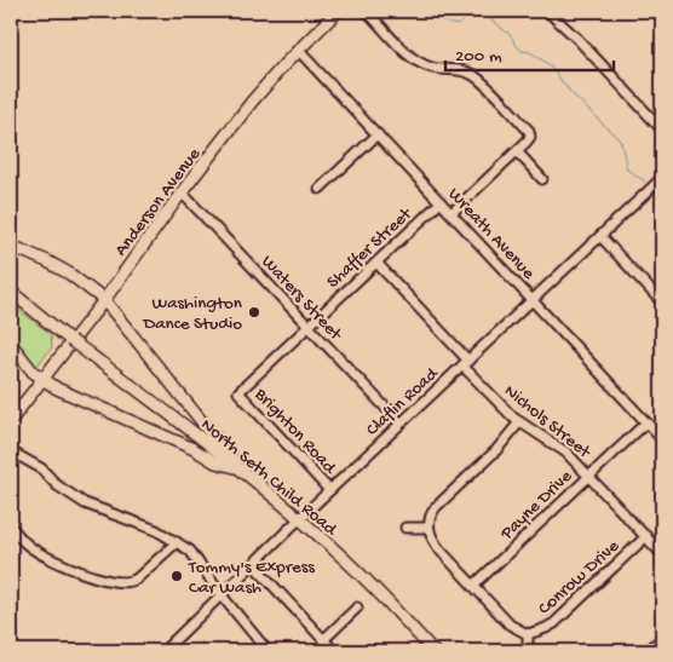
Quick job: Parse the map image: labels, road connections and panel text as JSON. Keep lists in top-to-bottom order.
{
  "streets": {
    "main road": ["Anderson Avenue", "North Seth Child Road"],
    "street": [
      "Wreath Avenue",
      "Shaffer Street",
      "Waters Street",
      "Claflin Road",
      "Nichols Street",
      "Brighton Road",
      "Payne Drive",
      "Conrow Drive"
    ]
  },
  "crossings": [
    ["Anderson Avenue", "Wreath Avenue"],
    ["Anderson Avenue", "Waters Street"],
    ["Wreath Avenue", "Shaffer Street"],
    ["Wreath Avenue", "Claflin Road"],
    ["Wreath Avenue", "Payne Drive"],
    ["Shaffer Street", "Waters Street"],
    ["Shaffer Street", "Nichols Street"],
    ["Shaffer Street", "Brighton Road"],
    ["Waters Street", "Claflin Road"],
    ["Claflin Road", "Nichols Street"],
    ["Claflin Road", "Brighton Road"],
    ["Claflin Road", "North Seth Child Road"],
    ["Nichols Street", "Payne Drive"],
    ["Nichols Street", "Conrow Drive"],
    ["Payne Drive", "Conrow Drive"]
  ],
  "places": ["Washington Dance Studio", "Tommy's Express Car Wash"],
  "scale_bar": "200 m"
}
